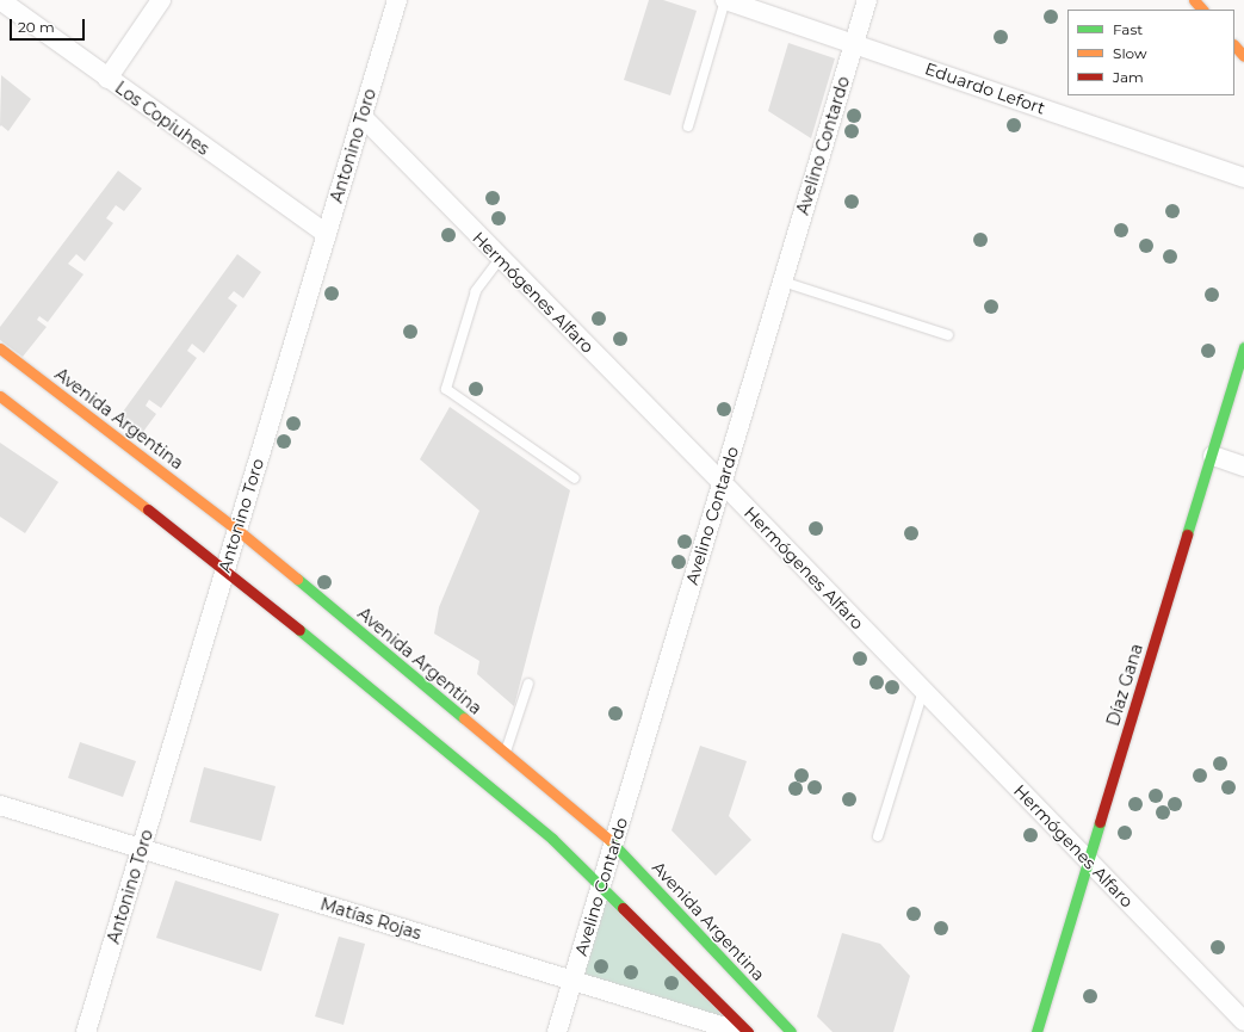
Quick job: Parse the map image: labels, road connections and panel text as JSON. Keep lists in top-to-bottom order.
{
  "streets": {
    "main road": ["Avenida Argentina", "Díaz Gana"],
    "street": [
      "Eduardo Lefort",
      "Los Copiuhes",
      "Antonino Toro",
      "Avelino Contardo",
      "Hermógenes Alfaro",
      "Matías Rojas"
    ]
  },
  "crossings": [
    ["Eduardo Lefort", "Avelino Contardo"],
    ["Los Copiuhes", "Antonino Toro"],
    ["Antonino Toro", "Hermógenes Alfaro"],
    ["Antonino Toro", "Avenida Argentina"],
    ["Antonino Toro", "Matías Rojas"],
    ["Avelino Contardo", "Hermógenes Alfaro"],
    ["Avelino Contardo", "Avenida Argentina"],
    ["Avelino Contardo", "Matías Rojas"],
    ["Hermógenes Alfaro", "Díaz Gana"]
  ],
  "legend": ["Fast", "Slow", "Jam"],
  "scale_bar": "20 m"
}
